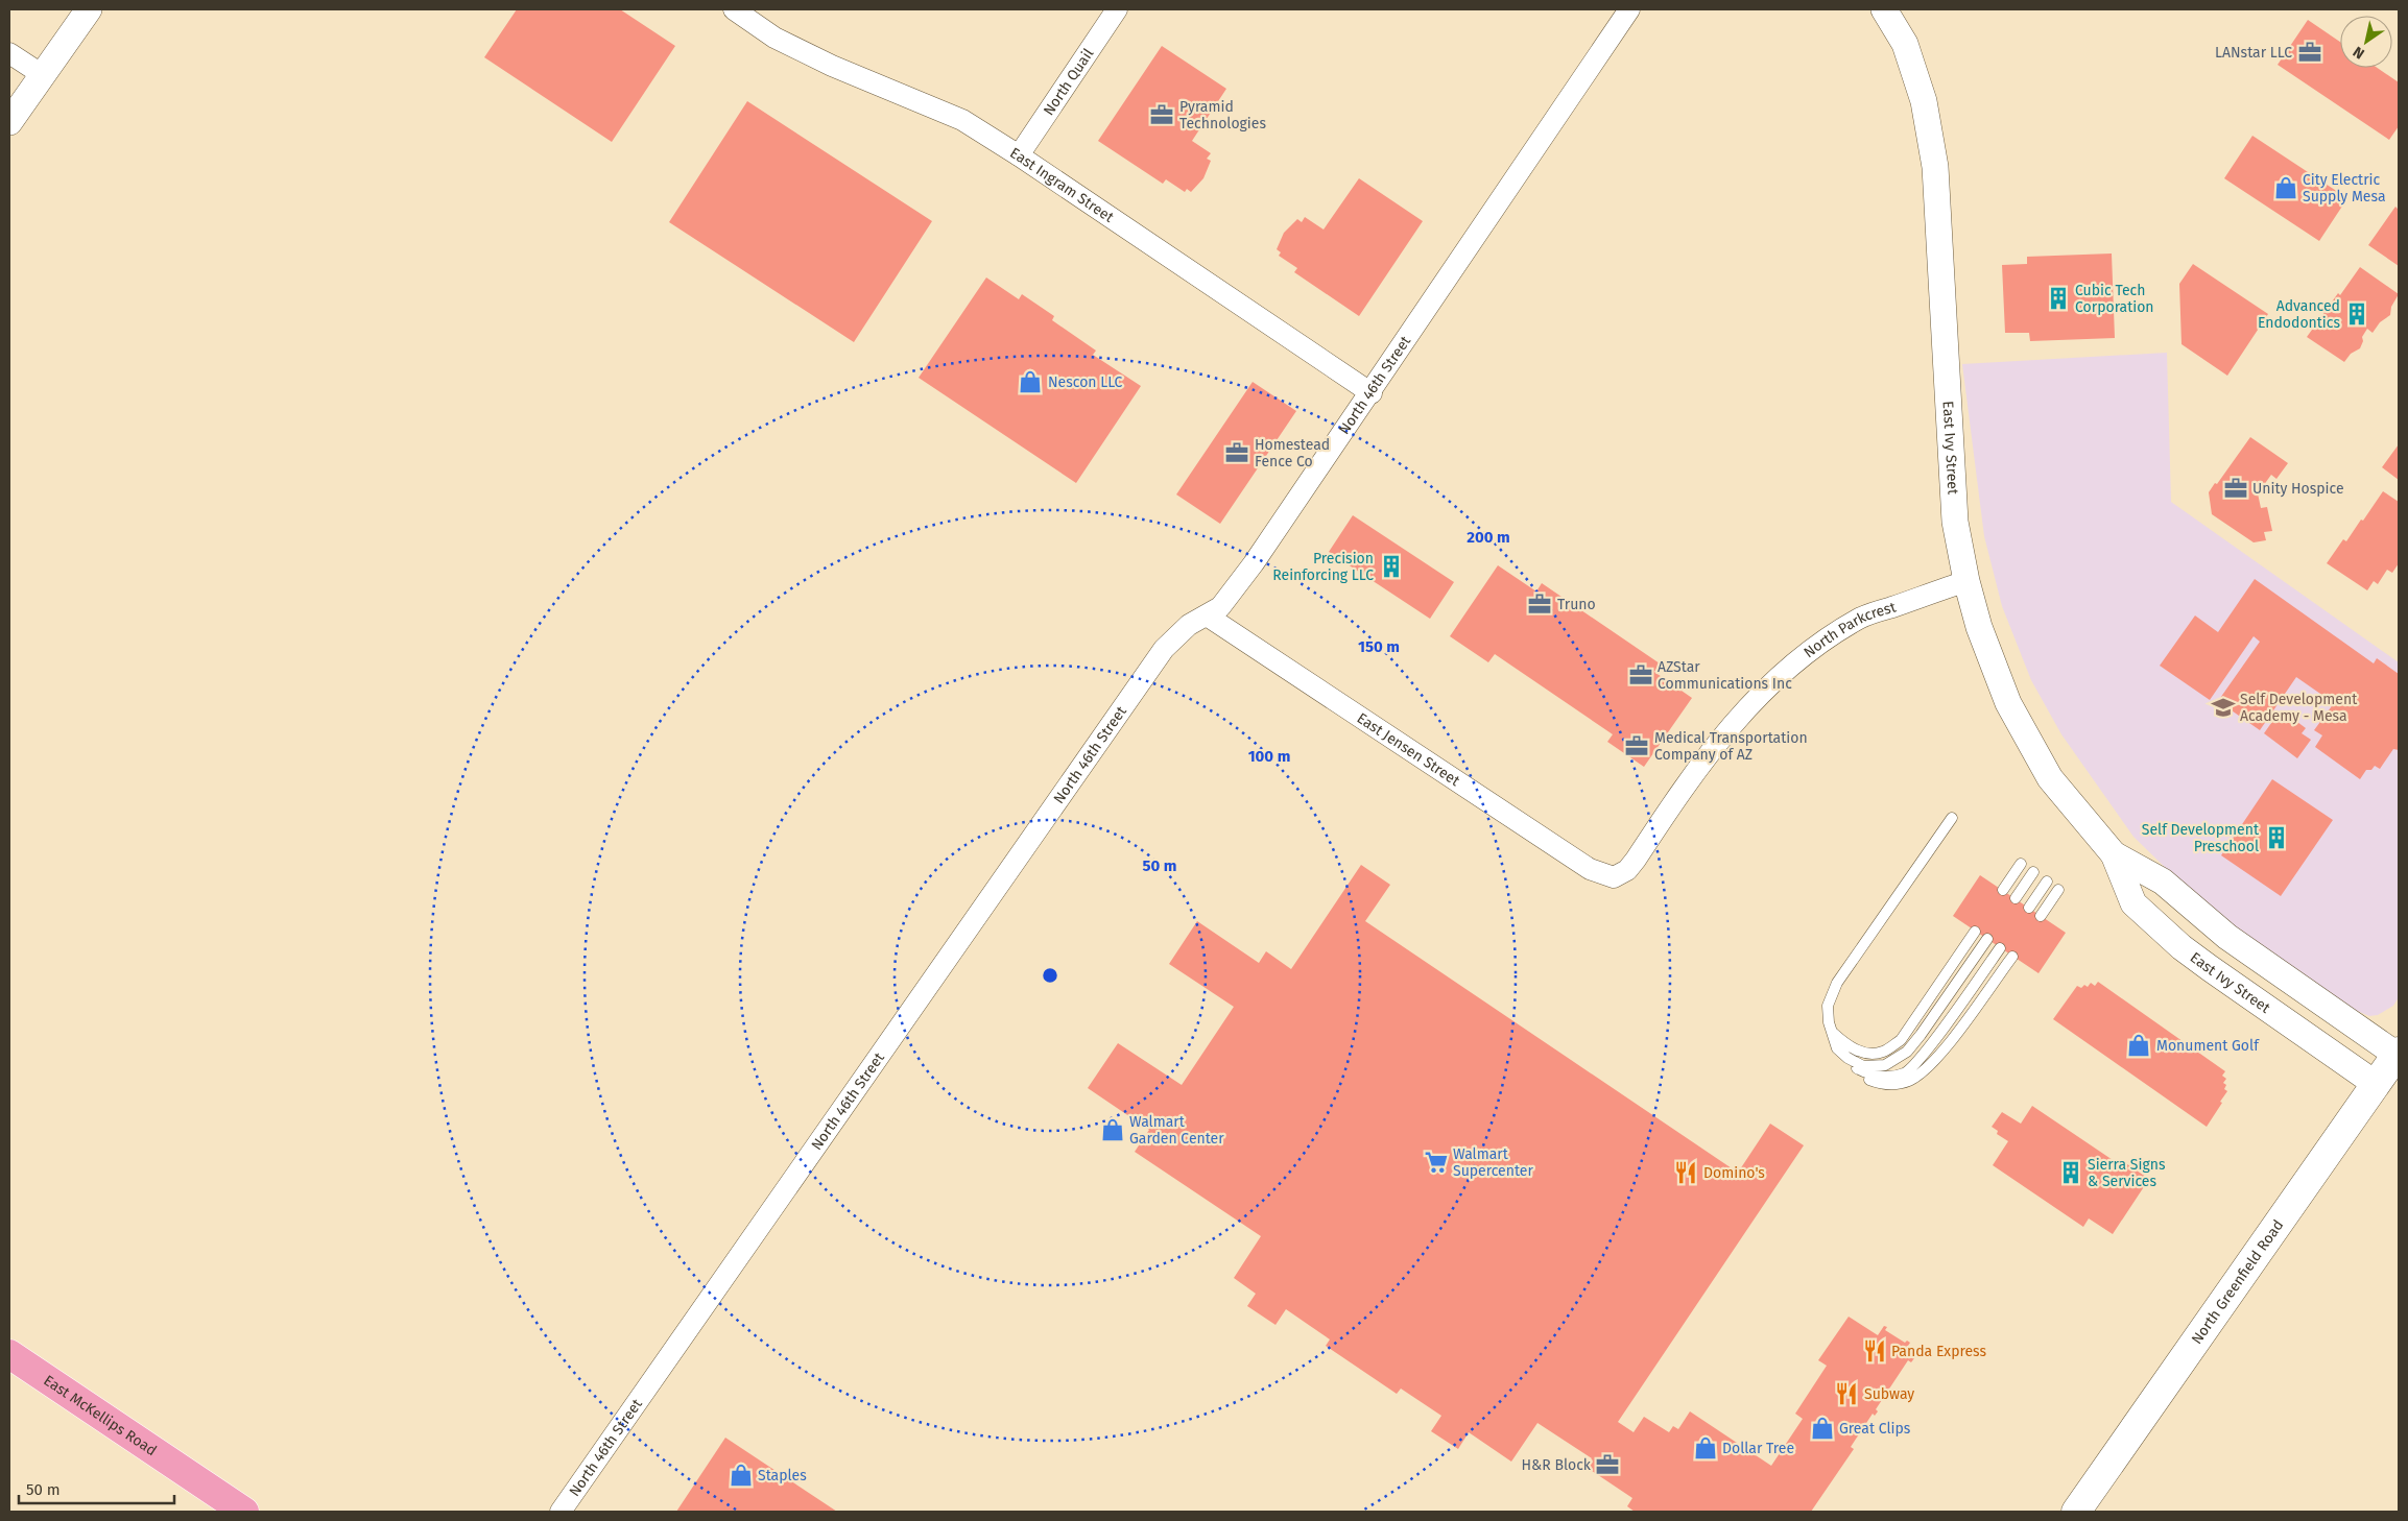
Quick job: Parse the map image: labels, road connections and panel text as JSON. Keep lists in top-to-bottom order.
{
  "streets": {
    "main road": ["North Greenfield Road", "East McKellips Road"],
    "street": [
      "North Quail",
      "East Ingram Street",
      "North 46th Street",
      "East Ivy Street",
      "North Parkcrest",
      "East Jensen Street"
    ]
  },
  "crossings": [
    ["North Quail", "East Ingram Street"],
    ["East Ingram Street", "North 46th Street"],
    ["North 46th Street", "East Jensen Street"],
    ["East Ivy Street", "North Parkcrest"],
    ["East Ivy Street", "North Greenfield Road"],
    ["North Parkcrest", "East Jensen Street"]
  ],
  "places": {
    "office": [
      "LANstar LLC",
      "Pyramid Technologies",
      "Homestead Fence Co",
      "Unity Hospice",
      "Truno",
      "AZStar Communications Inc",
      "Medical Transportation Company of AZ",
      "H&R Block"
    ],
    "shop": [
      "City Electric Supply Mesa",
      "Nescon LLC",
      "Monument Golf",
      "Walmart Garden Center",
      "Great Clips",
      "Dollar Tree",
      "Staples"
    ],
    "building": [
      "Cubic Tech Corporation",
      "Advanced Endodontics",
      "Precision Reinforcing LLC",
      "Self Development Preschool",
      "Sierra Signs & Services"
    ],
    "school or university": ["Self Development Academy - Mesa"],
    "supermarket": ["Walmart Supercenter"],
    "restaurant": ["Domino's", "Panda Express", "Subway"]
  },
  "scale_bar": "50 m",
  "north": "bottom left",
  "rings": [
    "200 m",
    "150 m",
    "100 m",
    "50 m"
  ]
}
